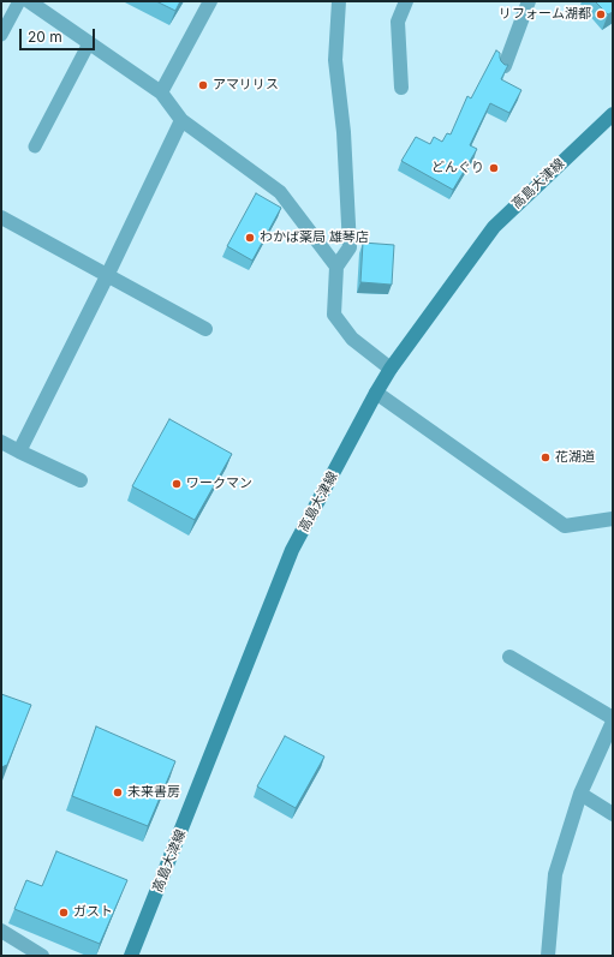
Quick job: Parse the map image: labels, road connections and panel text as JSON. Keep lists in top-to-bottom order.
{
  "streets": {
    "main road": ["高島大津線"]
  },
  "places": [
    "リフォーム湖都",
    "アマリリス",
    "どんぐり",
    "わかば薬局 雄琴店",
    "花湖道",
    "ワークマン",
    "未来書房",
    "ガスト"
  ],
  "scale_bar": "20 m"
}
